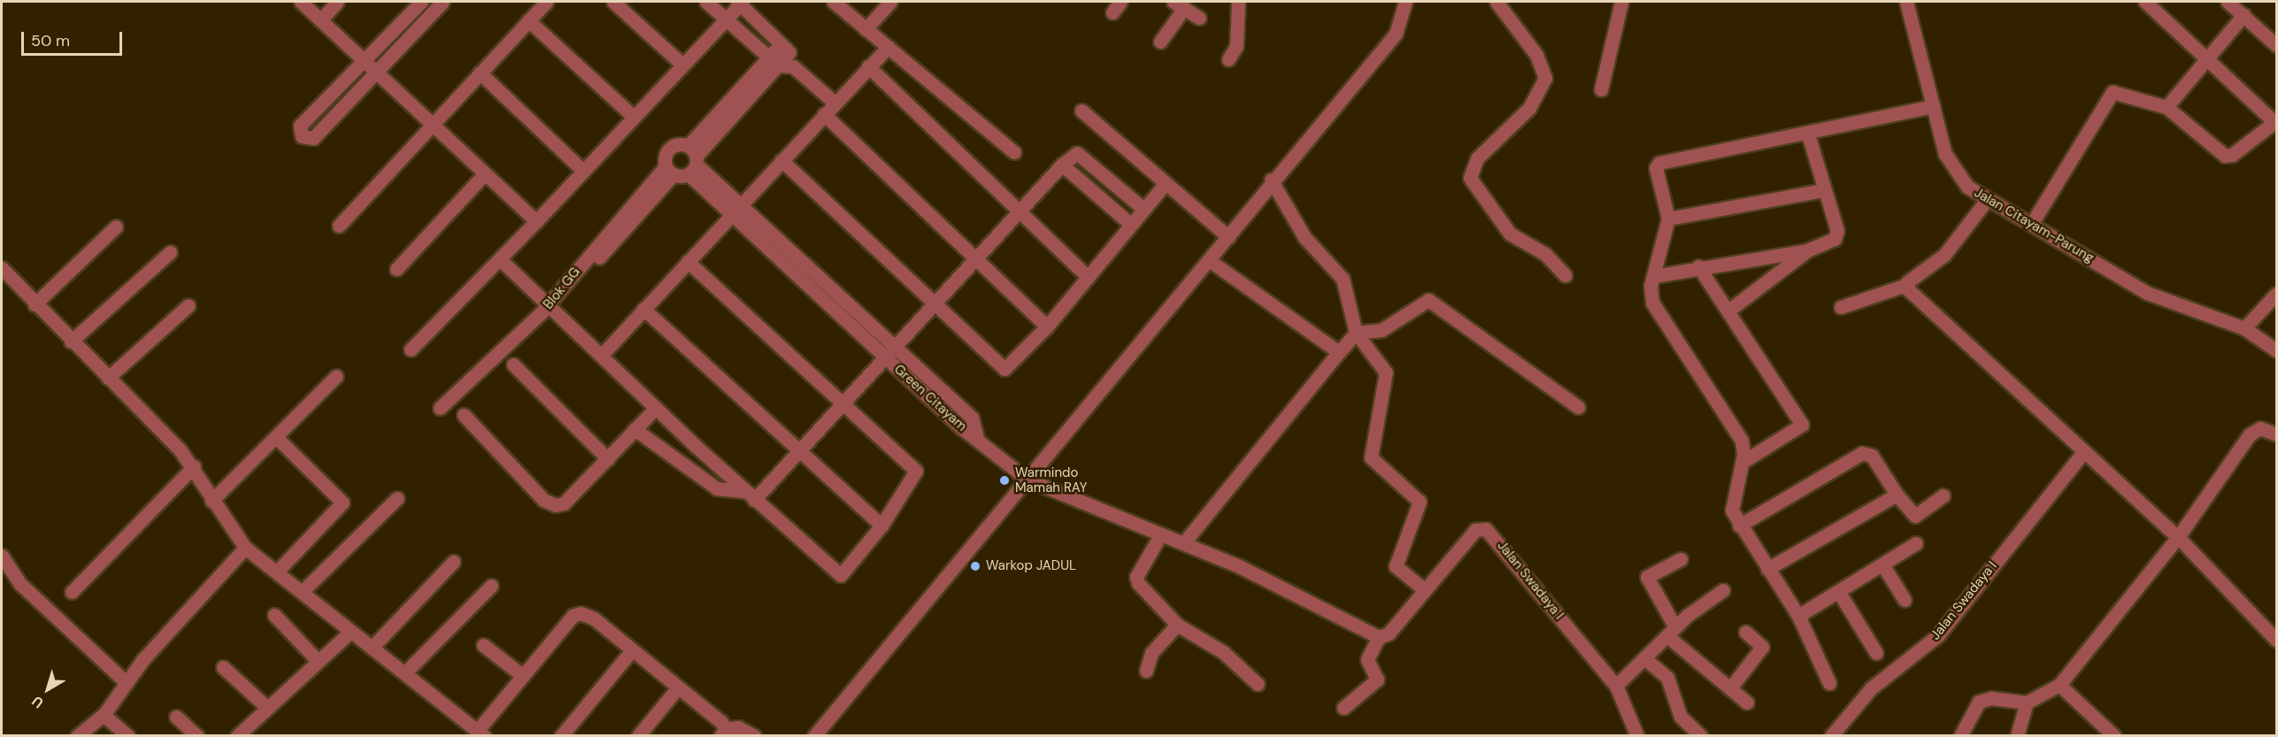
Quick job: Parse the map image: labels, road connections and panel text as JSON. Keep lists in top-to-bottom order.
{
  "streets": {
    "street": [
      "Jalan Citayam-Parung",
      "Blok GG",
      "Green Citayam",
      "Jalan Swadaya I"
    ]
  },
  "crossings": [
    ["Blok GG", "Green Citayam"]
  ],
  "places": ["Warmindo Mamah RAY", "Warkop JADUL"],
  "scale_bar": "50 m",
  "north": "bottom left"
}
